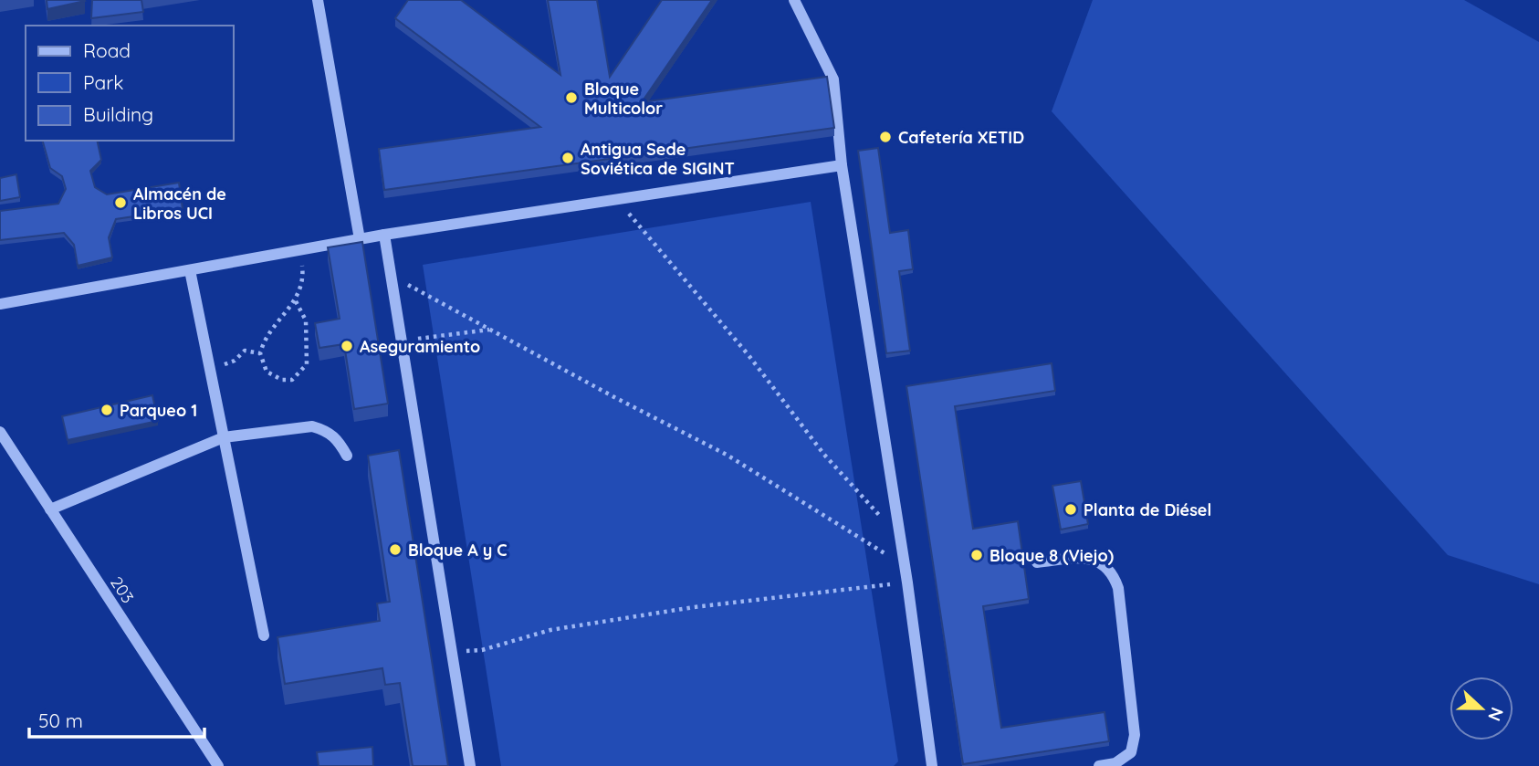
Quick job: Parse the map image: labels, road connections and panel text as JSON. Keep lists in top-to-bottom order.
{
  "streets": {
    "street": ["203"]
  },
  "places": [
    "Bloque Multicolor",
    "Cafetería XETID",
    "Antigua Sede Soviética de SIGINT",
    "Almacén de Libros UCI",
    "Aseguramiento",
    "Parqueo 1",
    "Planta de Diésel",
    "Bloque A y C",
    "Bloque 8 (Viejo)"
  ],
  "legend": ["Road", "Park", "Building"],
  "scale_bar": "50 m",
  "north": "right"
}
